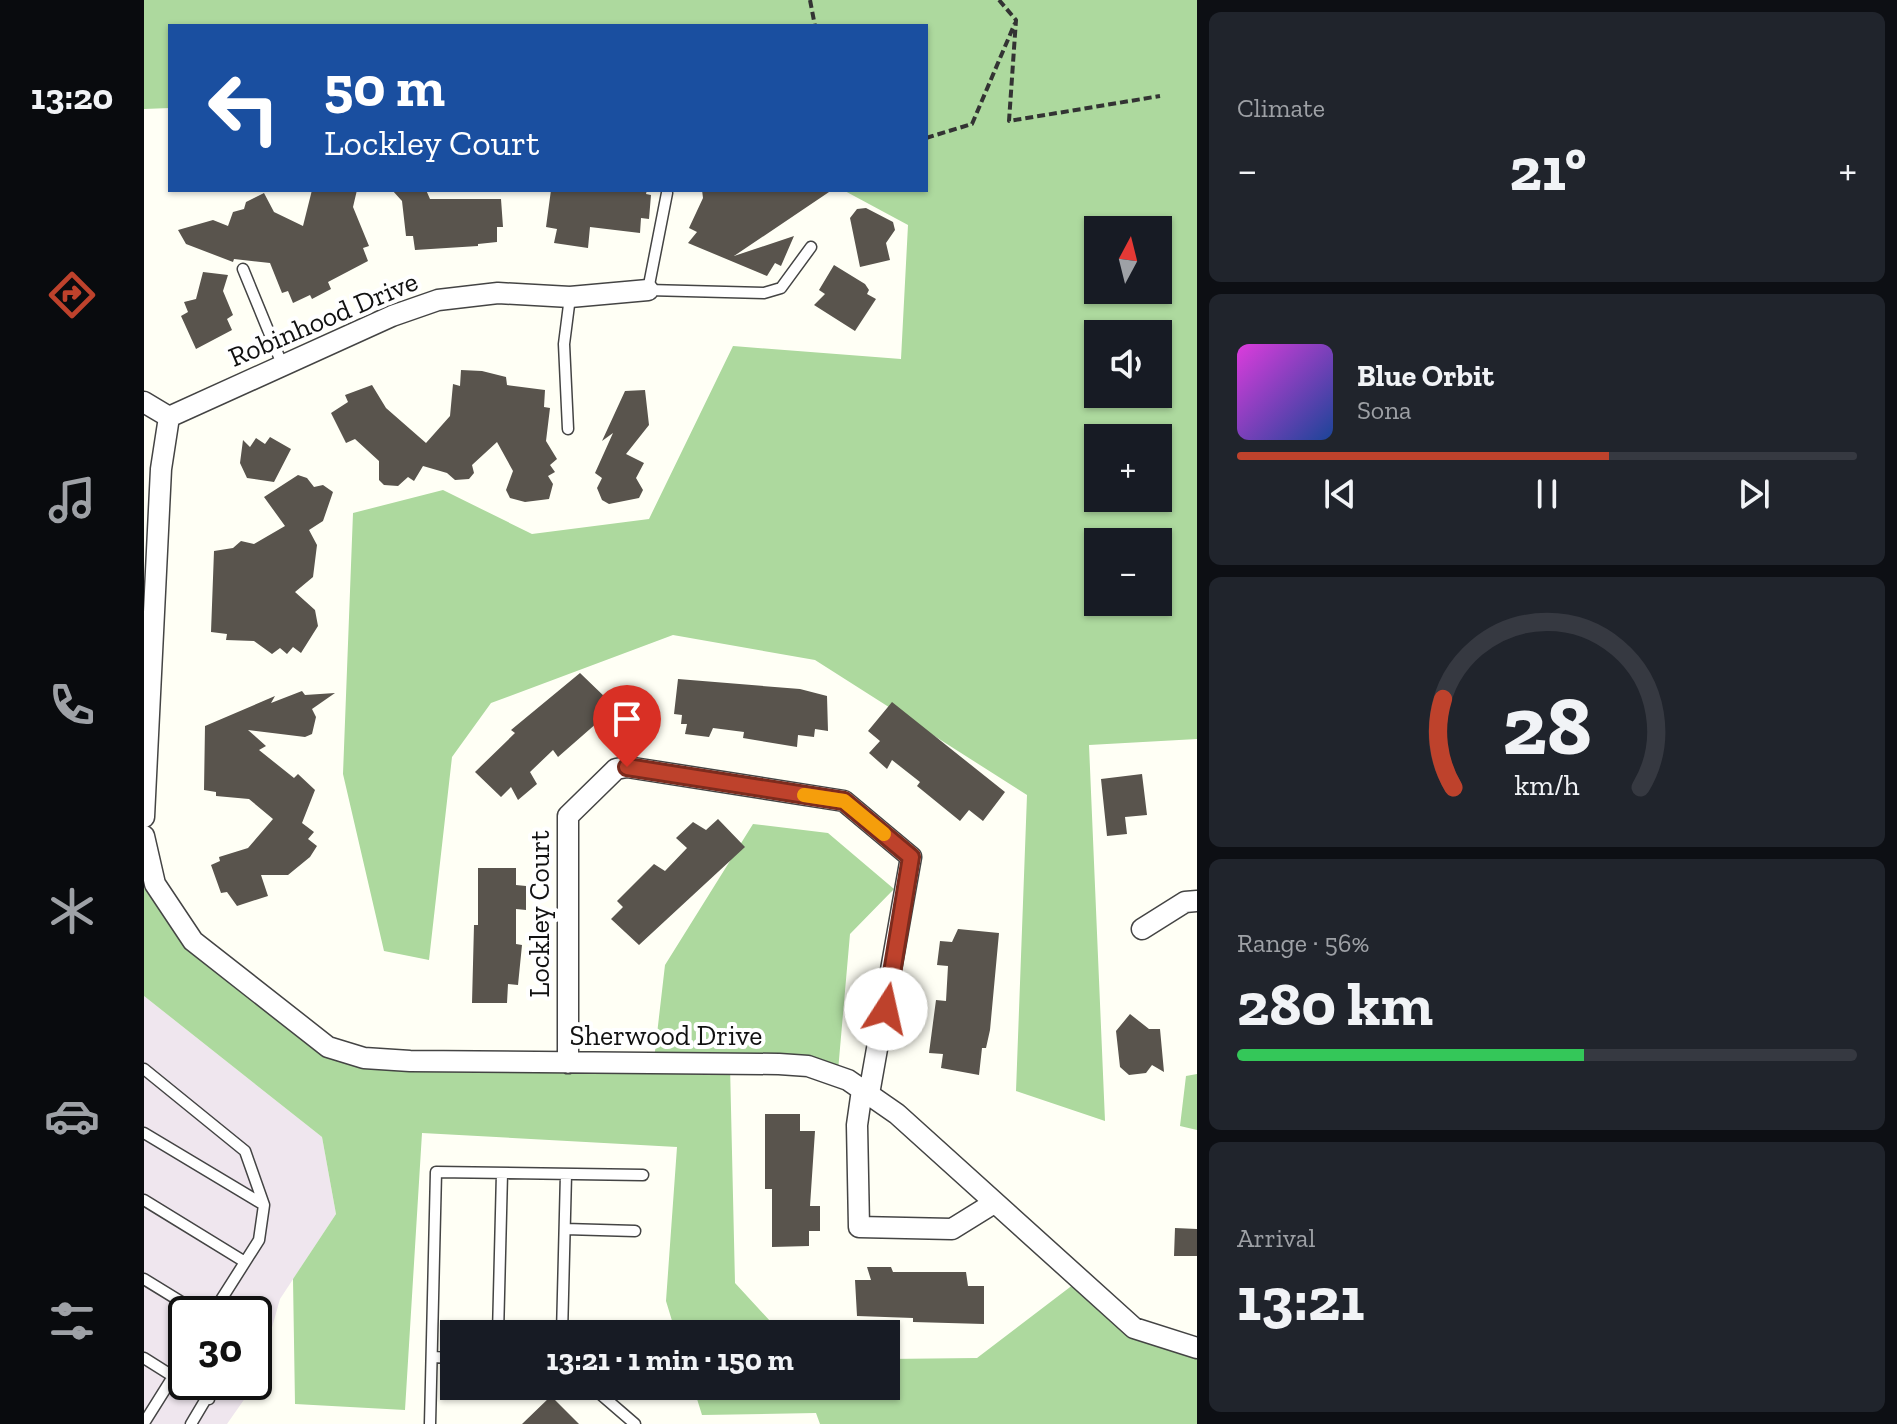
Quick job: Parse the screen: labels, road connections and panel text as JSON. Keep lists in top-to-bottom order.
{
  "streets": {
    "street": ["Robinhood Drive", "Lockley Court", "Sherwood Drive"]
  },
  "crossings": [
    ["Lockley Court", "Sherwood Drive"]
  ],
  "north": "top",
  "page": {
    "tabs": "13:20",
    "tile": [
      "Climate",
      ["Range · 56%", "280 km"],
      ["Arrival", "13:21"]
    ],
    "turn": ["50 m", "Lockley Court"],
    "heat": ["−", "21°", "+"],
    "map_buttons": ["+", "−"],
    "song": ["Blue Orbit", "Sona"],
    "limit": "30",
    "trip": "13:21 · 1 min · 150 m",
    "gauge": ["28", "km/h"]
  }
}
